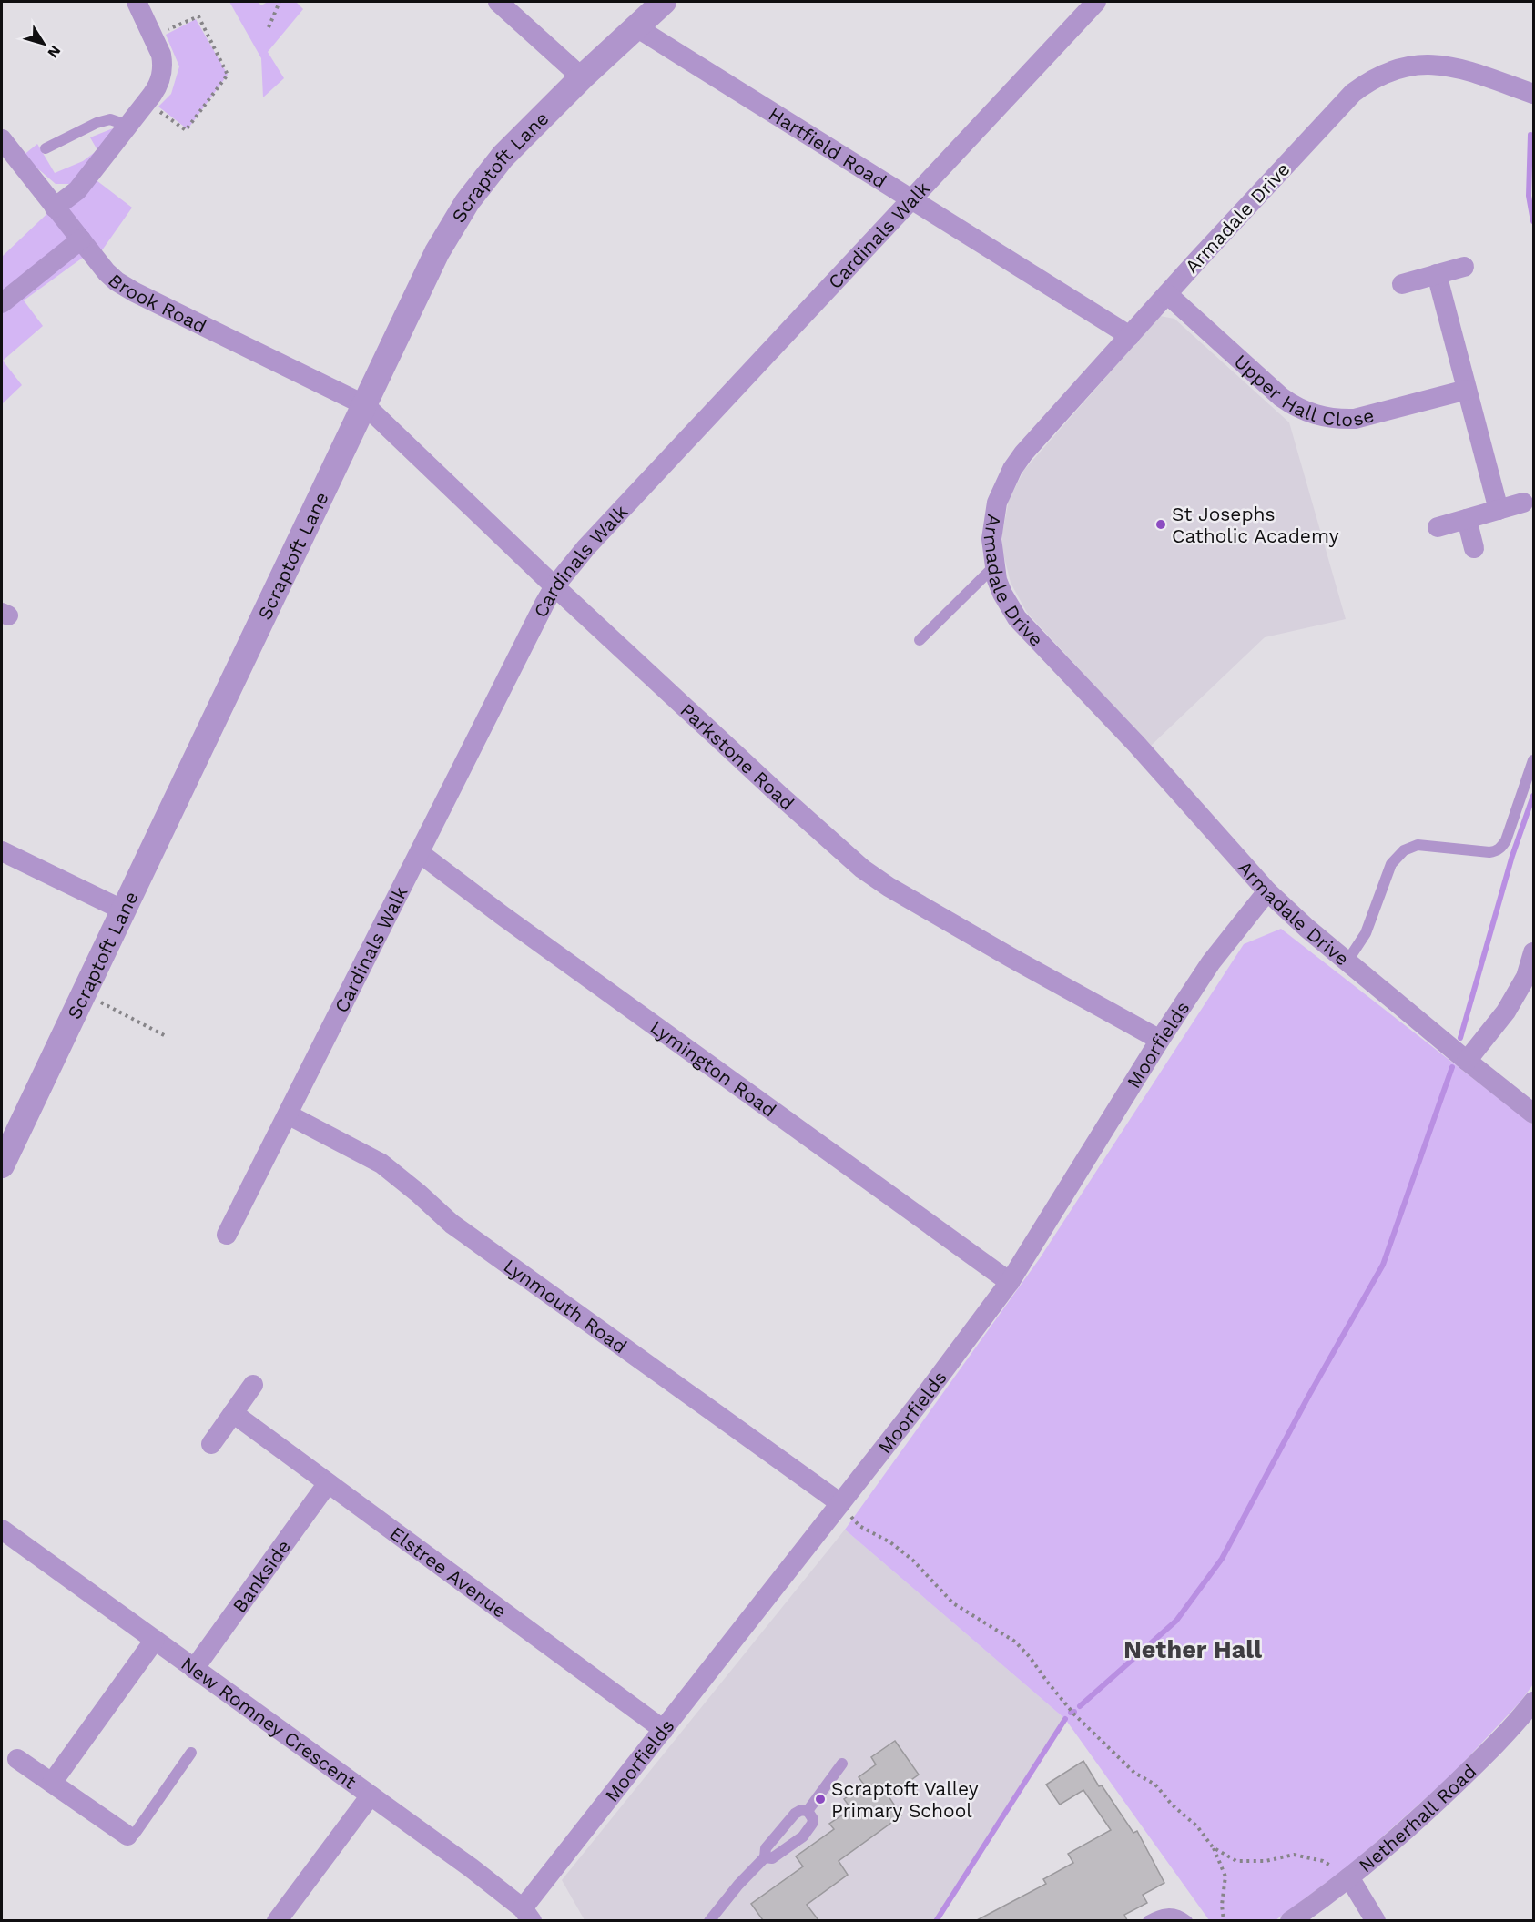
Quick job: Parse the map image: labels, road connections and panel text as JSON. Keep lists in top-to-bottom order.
{
  "streets": {
    "street": [
      "Hartfield Road",
      "Scraptoft Lane",
      "Armadale Drive",
      "Cardinals Walk",
      "Brook Road",
      "Upper Hall Close",
      "Parkstone Road",
      "Moorfields",
      "Lymington Road",
      "Lynmouth Road",
      "Elstree Avenue",
      "Bankside",
      "New Romney Crescent",
      "Netherhall Road"
    ]
  },
  "crossings": [
    ["Hartfield Road", "Scraptoft Lane"],
    ["Hartfield Road", "Armadale Drive"],
    ["Hartfield Road", "Cardinals Walk"],
    ["Scraptoft Lane", "Brook Road"],
    ["Scraptoft Lane", "Parkstone Road"],
    ["Armadale Drive", "Upper Hall Close"],
    ["Armadale Drive", "Moorfields"],
    ["Cardinals Walk", "Parkstone Road"],
    ["Cardinals Walk", "Lymington Road"],
    ["Cardinals Walk", "Lynmouth Road"],
    ["Brook Road", "Parkstone Road"],
    ["Parkstone Road", "Moorfields"],
    ["Moorfields", "Lymington Road"],
    ["Moorfields", "Lynmouth Road"],
    ["Moorfields", "Elstree Avenue"],
    ["Moorfields", "New Romney Crescent"],
    ["Elstree Avenue", "Bankside"],
    ["Bankside", "New Romney Crescent"]
  ],
  "districts": ["Nether Hall"],
  "places": ["St Josephs Catholic Academy", "Scraptoft Valley Primary School"],
  "north": "bottom right"
}
